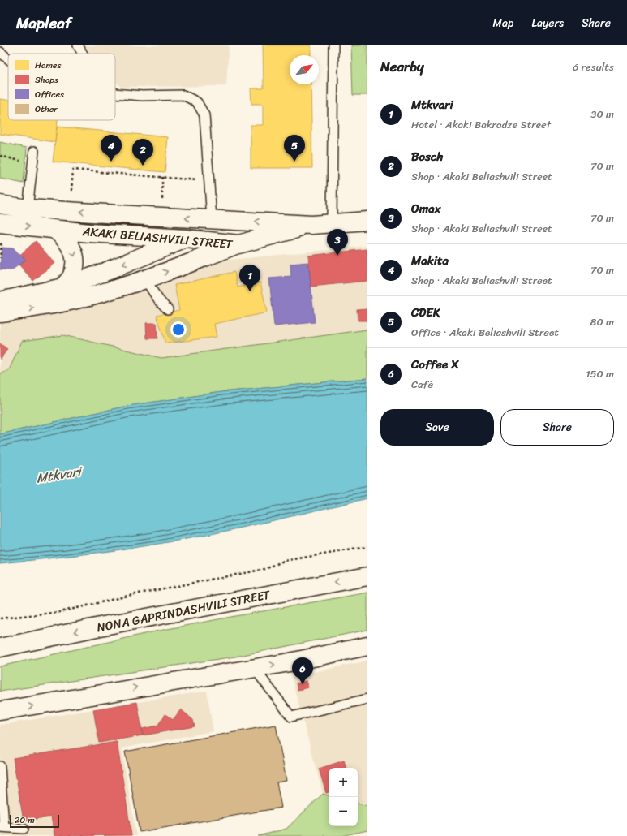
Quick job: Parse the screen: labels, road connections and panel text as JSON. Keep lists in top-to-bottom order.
{
  "streets": {
    "main road": ["AKAKI BELIASHVILI STREET", "NONA GAPRINDASHVILI STREET"]
  },
  "water": ["Mtkvari"],
  "legend": [
    "Homes",
    "Shops",
    "Offices",
    "Other"
  ],
  "scale_bar": "20 m",
  "north": "top right",
  "page": {
    "header": "Mapleaf",
    "nav": ["Map", "Layers", "Share"],
    "heading": ["Nearby", "6 results"],
    "list": [
      {
        "mark": "1",
        "name": "Mtkvari",
        "note": "Hotel · Akaki Bakradze Street",
        "value": "30 m"
      },
      {
        "mark": "2",
        "name": "Bosch",
        "note": "Shop · Akaki Beliashvili Street",
        "value": "70 m"
      },
      {
        "mark": "3",
        "name": "Omax",
        "note": "Shop · Akaki Beliashvili Street",
        "value": "70 m"
      },
      {
        "mark": "4",
        "name": "Makita",
        "note": "Shop · Akaki Beliashvili Street",
        "value": "70 m"
      },
      {
        "mark": "5",
        "name": "CDEK",
        "note": "Office · Akaki Beliashvili Street",
        "value": "80 m"
      },
      {
        "mark": "6",
        "name": "Coffee X",
        "note": "Café",
        "value": "150 m"
      }
    ],
    "pins": [
      "4",
      "5",
      "2",
      "3",
      "1",
      "6"
    ],
    "buttons": ["Save", "Share"],
    "map_buttons": ["+", "−"],
    "scale": "20 m"
  }
}
